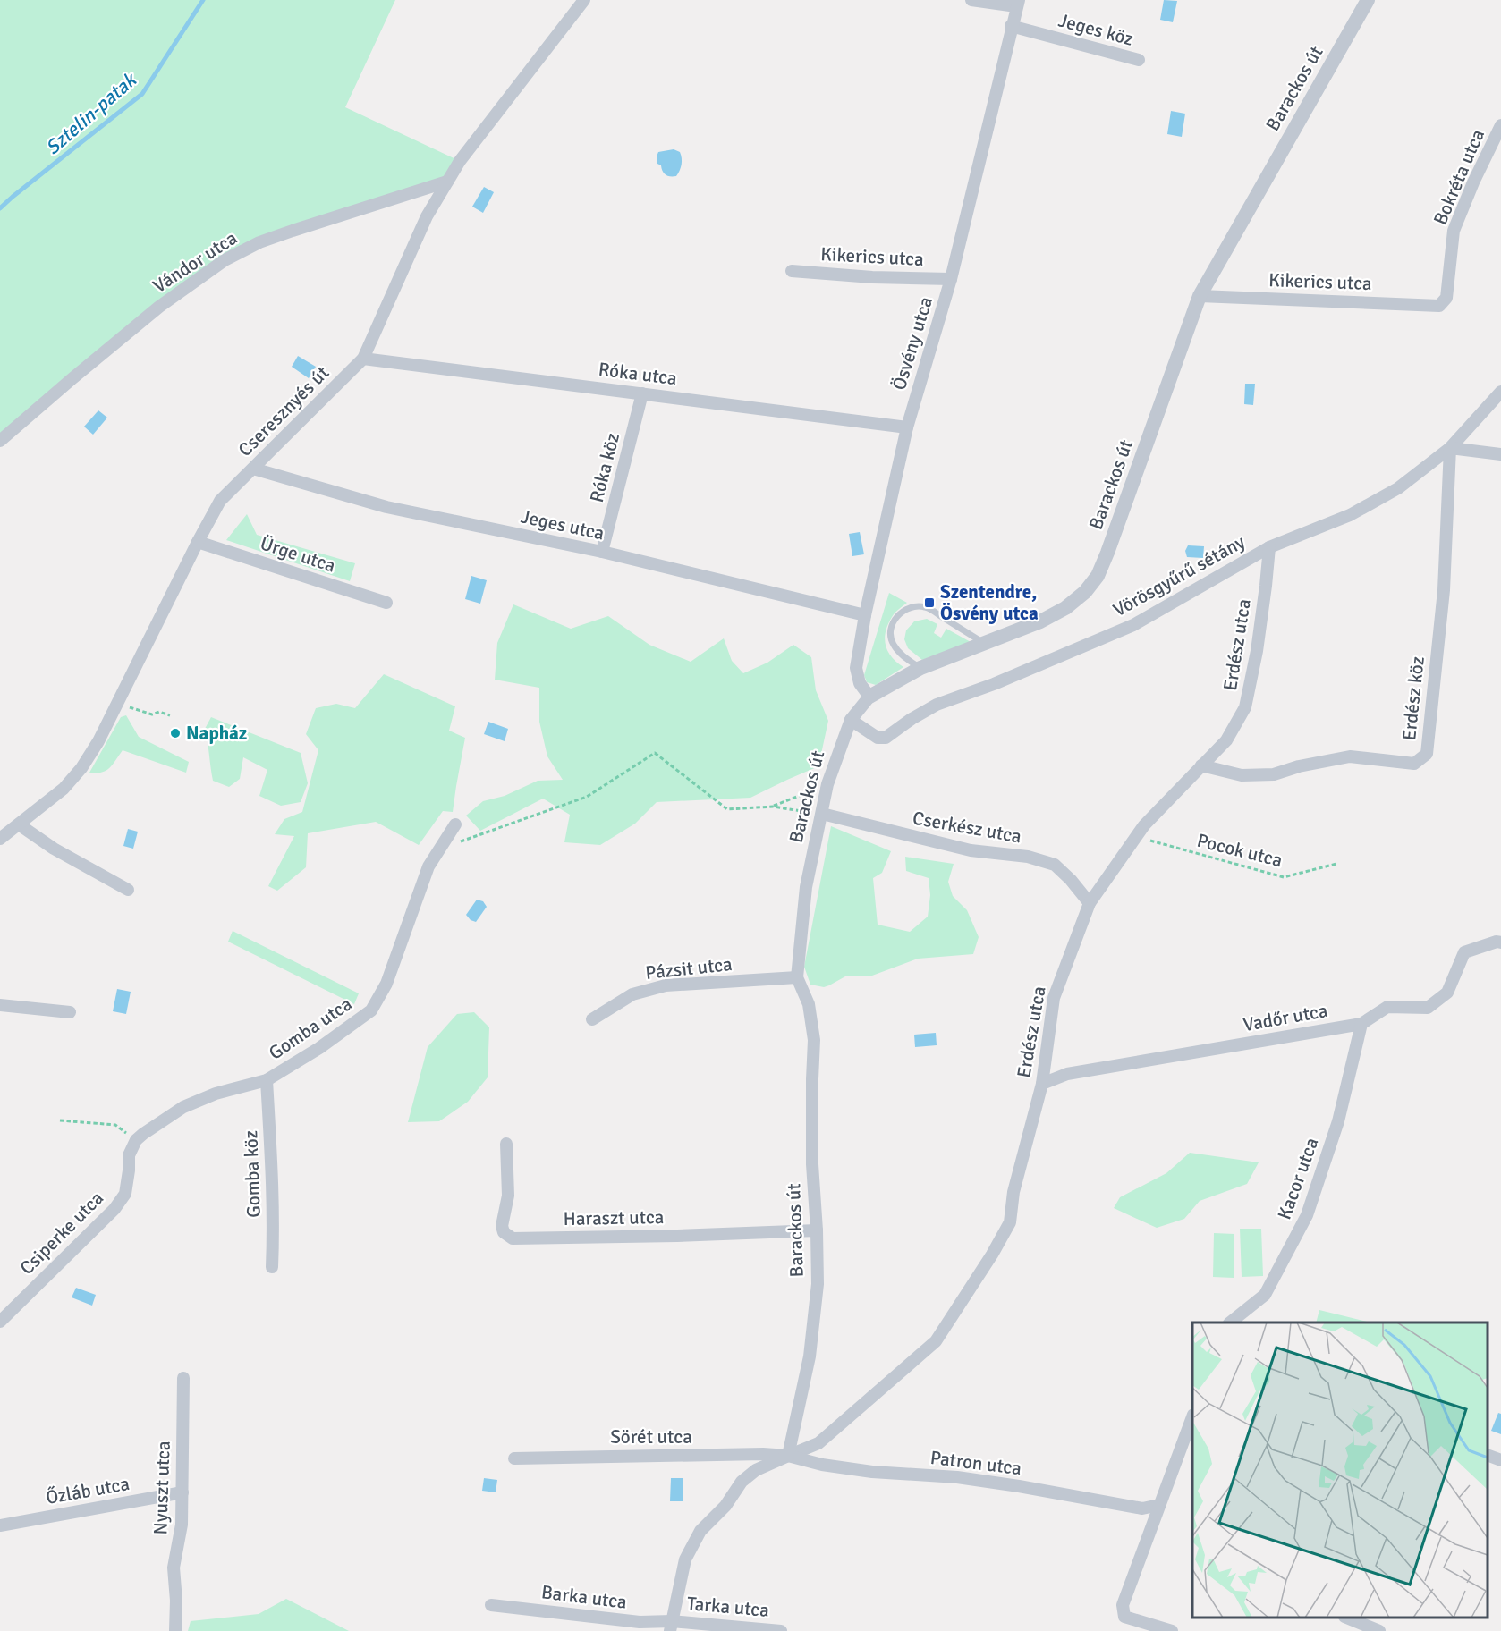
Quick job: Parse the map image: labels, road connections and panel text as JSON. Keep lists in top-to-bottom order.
{
  "streets": {
    "street": [
      "Jeges köz",
      "Barackos út",
      "Bokréta utca",
      "Kikerics utca",
      "Vándor utca",
      "Ösvény utca",
      "Róka utca",
      "Cseresznyés út",
      "Róka köz",
      "Jeges utca",
      "Ürge utca",
      "Vörösgyűrű sétány",
      "Erdész utca",
      "Erdész köz",
      "Cserkész utca",
      "Pázsit utca",
      "Vadőr utca",
      "Gomba utca",
      "Gomba köz",
      "Kacor utca",
      "Haraszt utca",
      "Csiperke utca",
      "Sörét utca",
      "Patron utca",
      "Nyuszt utca",
      "Őzláb utca",
      "Barka utca",
      "Tarka utca"
    ],
    "path": ["Pocok utca"]
  },
  "crossings": [
    ["Jeges köz", "Ösvény utca"],
    ["Barackos út", "Kikerics utca"],
    ["Barackos út", "Ösvény utca"],
    ["Barackos út", "Vörösgyűrű sétány"],
    ["Barackos út", "Erdész utca"],
    ["Barackos út", "Cserkész utca"],
    ["Barackos út", "Pázsit utca"],
    ["Barackos út", "Haraszt utca"],
    ["Barackos út", "Sörét utca"],
    ["Barackos út", "Patron utca"],
    ["Bokréta utca", "Kikerics utca"],
    ["Kikerics utca", "Ösvény utca"],
    ["Vándor utca", "Cseresznyés út"],
    ["Ösvény utca", "Róka utca"],
    ["Ösvény utca", "Jeges utca"],
    ["Róka utca", "Cseresznyés út"],
    ["Róka utca", "Róka köz"],
    ["Cseresznyés út", "Jeges utca"],
    ["Cseresznyés út", "Ürge utca"],
    ["Róka köz", "Jeges utca"],
    ["Vörösgyűrű sétány", "Erdész utca"],
    ["Vörösgyűrű sétány", "Erdész köz"],
    ["Erdész utca", "Erdész köz"],
    ["Erdész utca", "Cserkész utca"],
    ["Erdész utca", "Pocok utca"],
    ["Erdész utca", "Vadőr utca"],
    ["Erdész utca", "Sörét utca"],
    ["Erdész utca", "Patron utca"],
    ["Vadőr utca", "Kacor utca"],
    ["Gomba utca", "Gomba köz"],
    ["Gomba utca", "Csiperke utca"],
    ["Sörét utca", "Patron utca"],
    ["Nyuszt utca", "Őzláb utca"],
    ["Barka utca", "Tarka utca"]
  ],
  "water": ["Sztelin-patak"],
  "places": {
    "transit": ["Szentendre, Ösvény utca"],
    "other": ["Napház"]
  }
}
